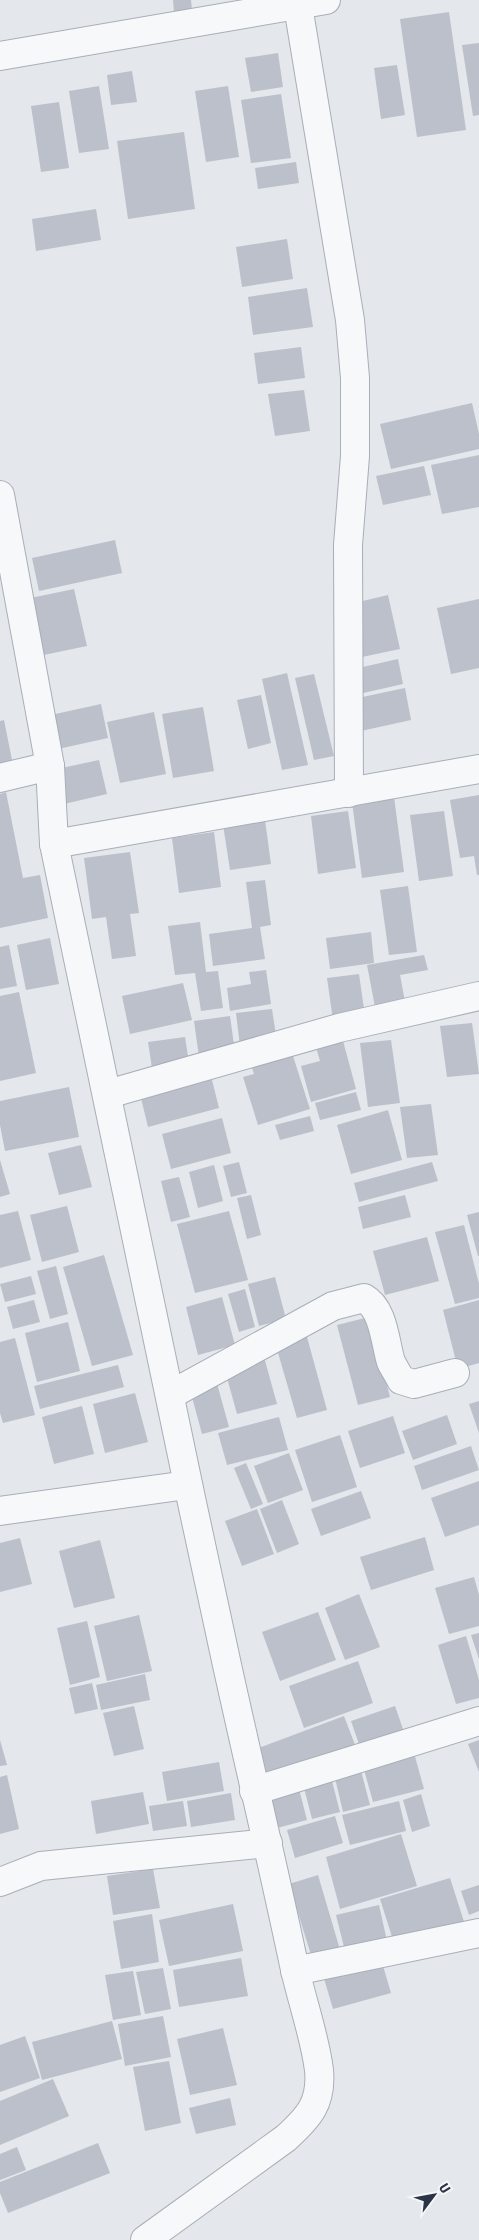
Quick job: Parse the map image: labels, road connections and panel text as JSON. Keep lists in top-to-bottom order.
{
  "north": "top right"
}
